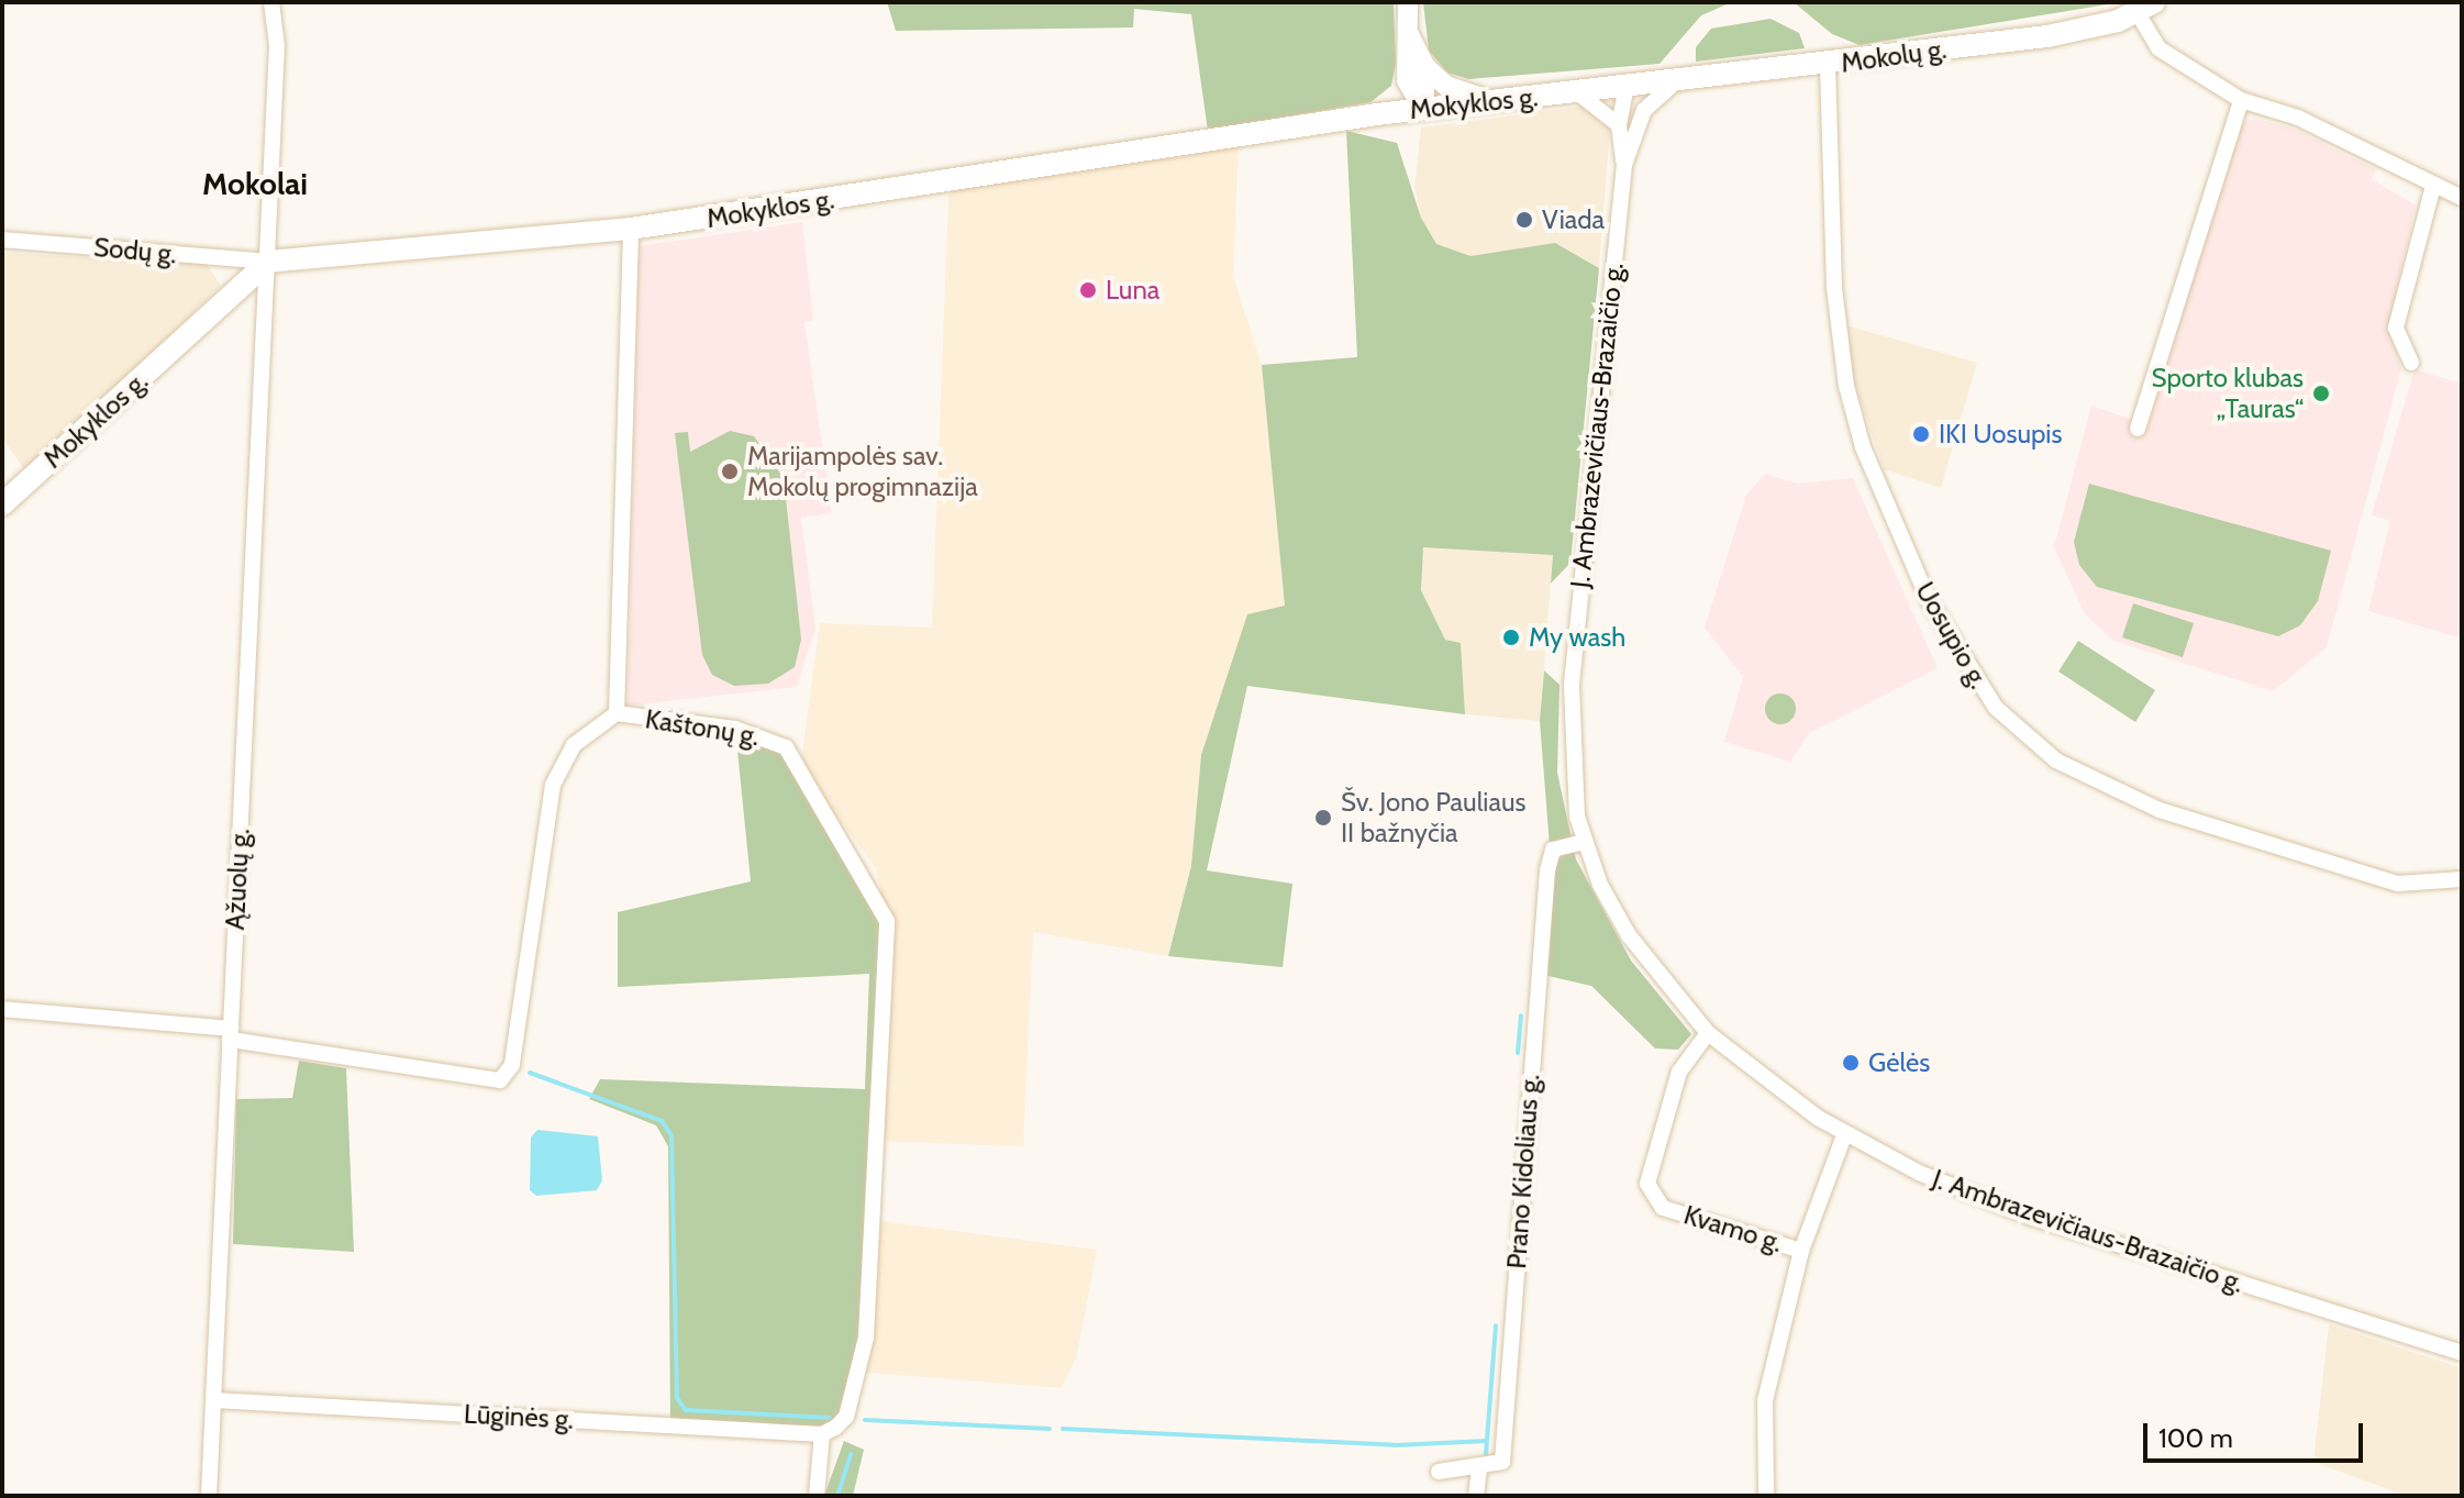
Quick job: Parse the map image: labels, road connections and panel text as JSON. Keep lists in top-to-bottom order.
{
  "streets": {
    "main road": ["Mokolų g.", "Mokyklos g."],
    "street": [
      "Sodų g.",
      "J. Ambrazevičiaus-Brazaičio g.",
      "Uosupio g.",
      "Kaštonų g.",
      "Ąžuolų g.",
      "Prano Kidoliaus g.",
      "Kvamo g.",
      "Lūginės g."
    ]
  },
  "crossings": [
    ["Mokolų g.", "Mokyklos g."],
    ["Mokolų g.", "J. Ambrazevičiaus-Brazaičio g."],
    ["Mokolų g.", "Uosupio g."],
    ["Mokyklos g.", "Sodų g."],
    ["Mokyklos g.", "J. Ambrazevičiaus-Brazaičio g."],
    ["Mokyklos g.", "Ąžuolų g."],
    ["Sodų g.", "Ąžuolų g."],
    ["J. Ambrazevičiaus-Brazaičio g.", "Prano Kidoliaus g."],
    ["J. Ambrazevičiaus-Brazaičio g.", "Kvamo g."],
    ["Kaštonų g.", "Ąžuolų g."],
    ["Kaštonų g.", "Lūginės g."],
    ["Ąžuolų g.", "Lūginės g."]
  ],
  "districts": ["Mokolai"],
  "places": [
    "Viada",
    "Luna",
    "Sporto klubas „Tauras“",
    "IKI Uosupis",
    "Marijampolės sav. Mokolų progimnazija",
    "My wash",
    "Šv. Jono Pauliaus II bažnyčia",
    "Gėlės"
  ],
  "scale_bar": "100 m"
}
